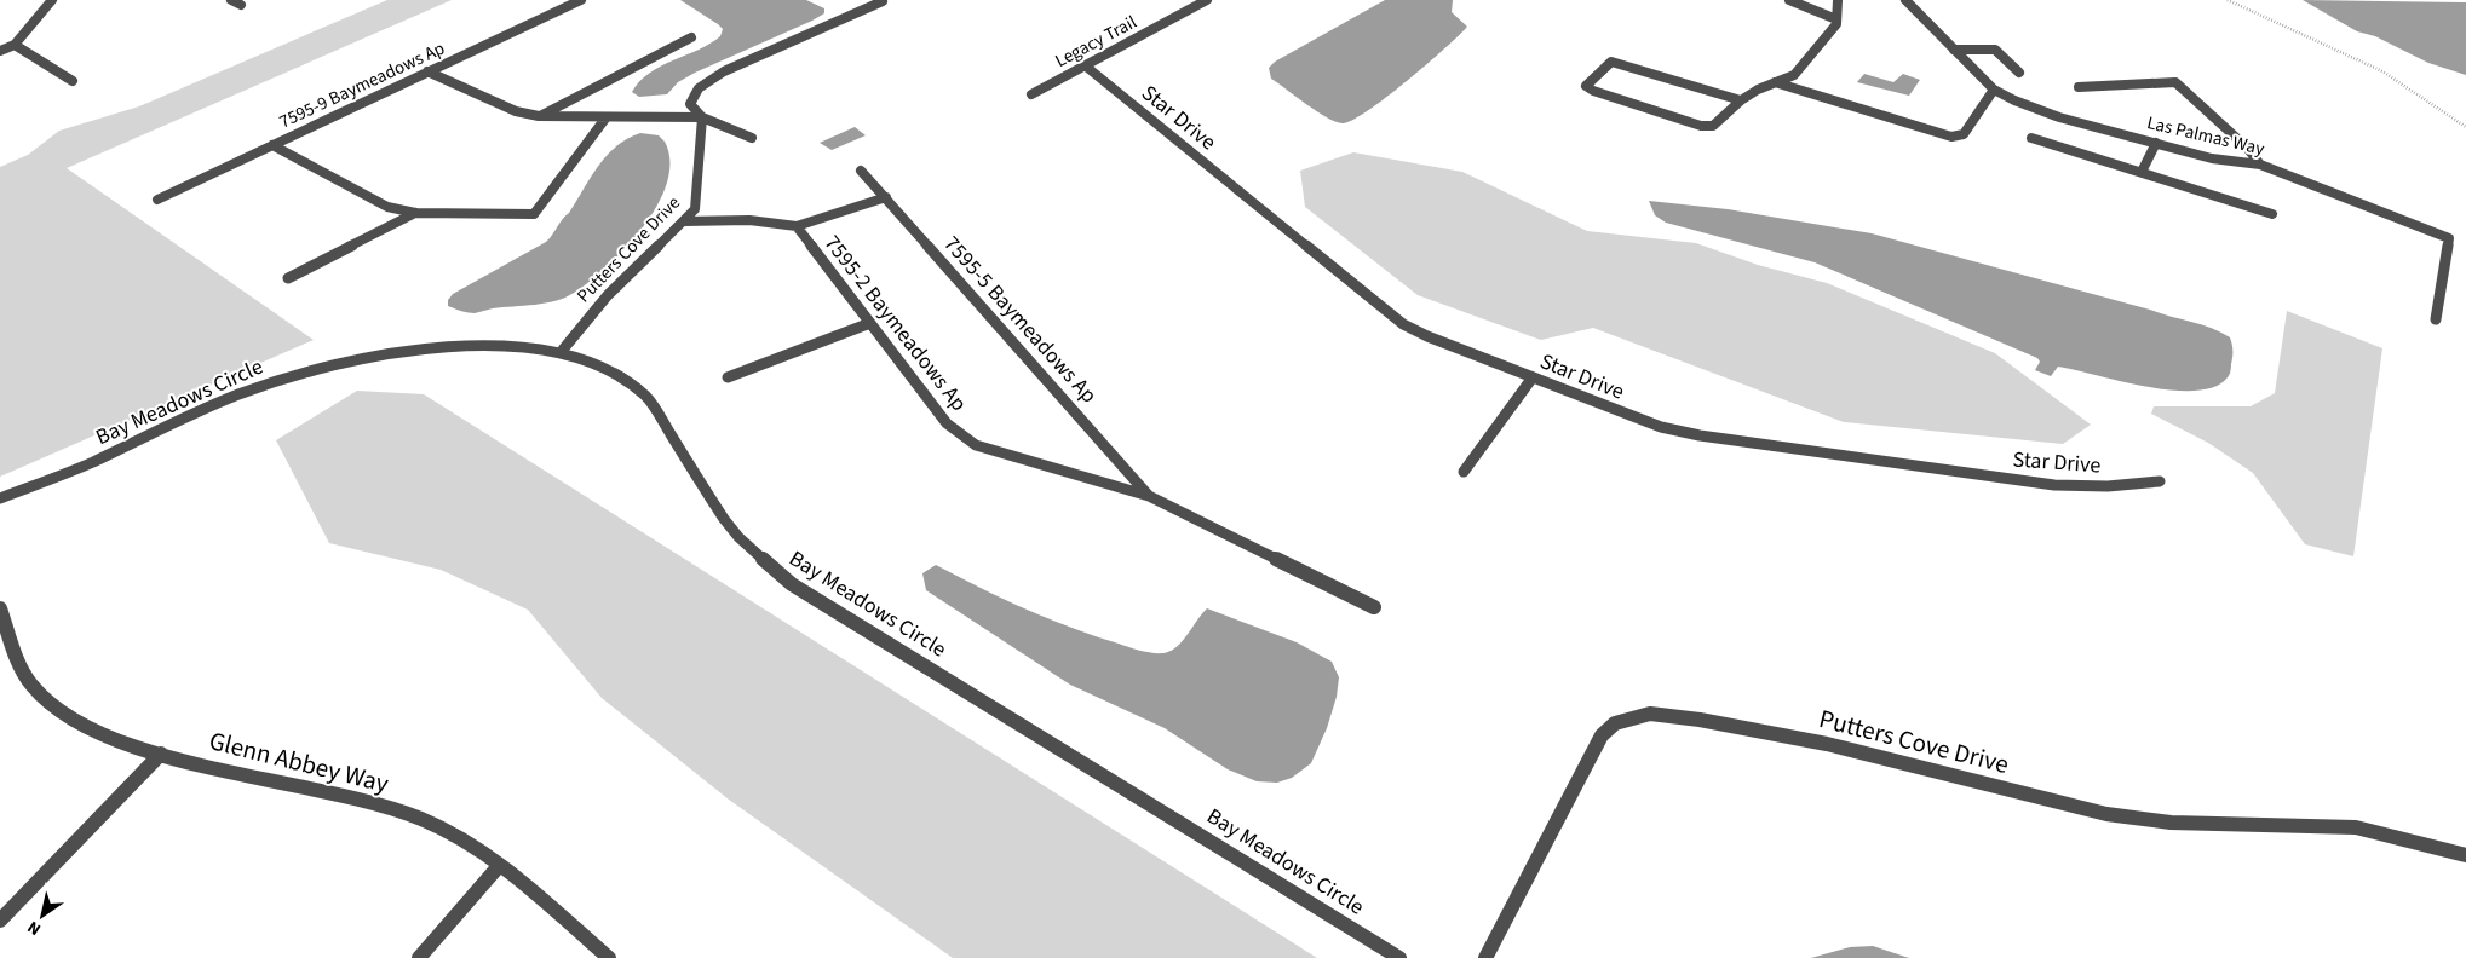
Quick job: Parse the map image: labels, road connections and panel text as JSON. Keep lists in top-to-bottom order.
{
  "streets": {
    "street": [
      "Legacy Trail",
      "7595-9 Baymeadows Ap",
      "Star Drive",
      "Las Palmas Way",
      "Putters Cove Drive",
      "7595-5 Baymeadows Ap",
      "7595-2 Baymeadows Ap",
      "Bay Meadows Circle",
      "Glenn Abbey Way"
    ]
  },
  "crossings": [
    ["Legacy Trail", "Star Drive"],
    ["Putters Cove Drive", "7595-2 Baymeadows Ap"],
    ["Putters Cove Drive", "Bay Meadows Circle"],
    ["7595-5 Baymeadows Ap", "7595-2 Baymeadows Ap"]
  ],
  "north": "bottom left"
}
